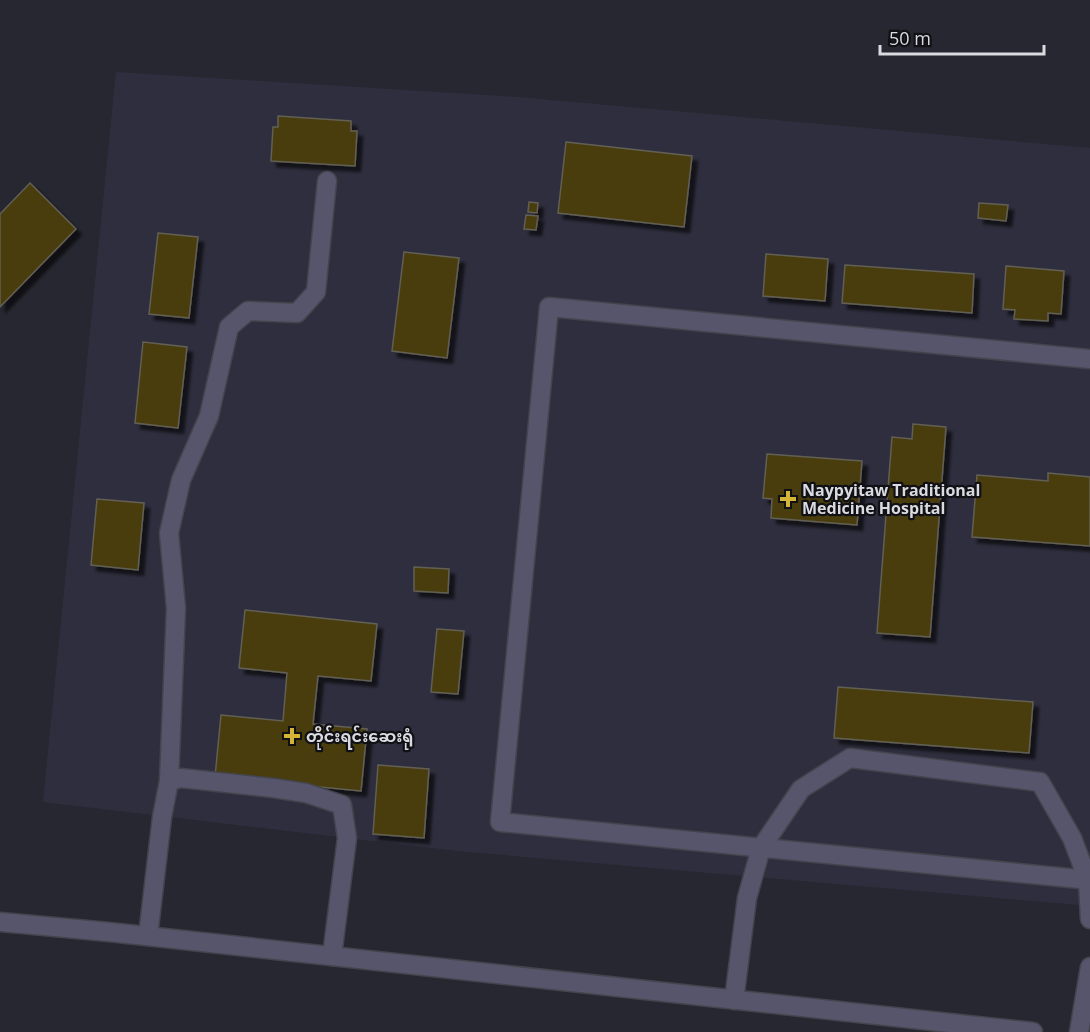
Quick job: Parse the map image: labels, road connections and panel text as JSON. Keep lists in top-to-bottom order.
{
  "places": {
    "health": ["Naypyitaw Traditional Medicine Hospital", "တိုင်းရင်းဆေးရုံ"]
  },
  "scale_bar": "50 m"
}
